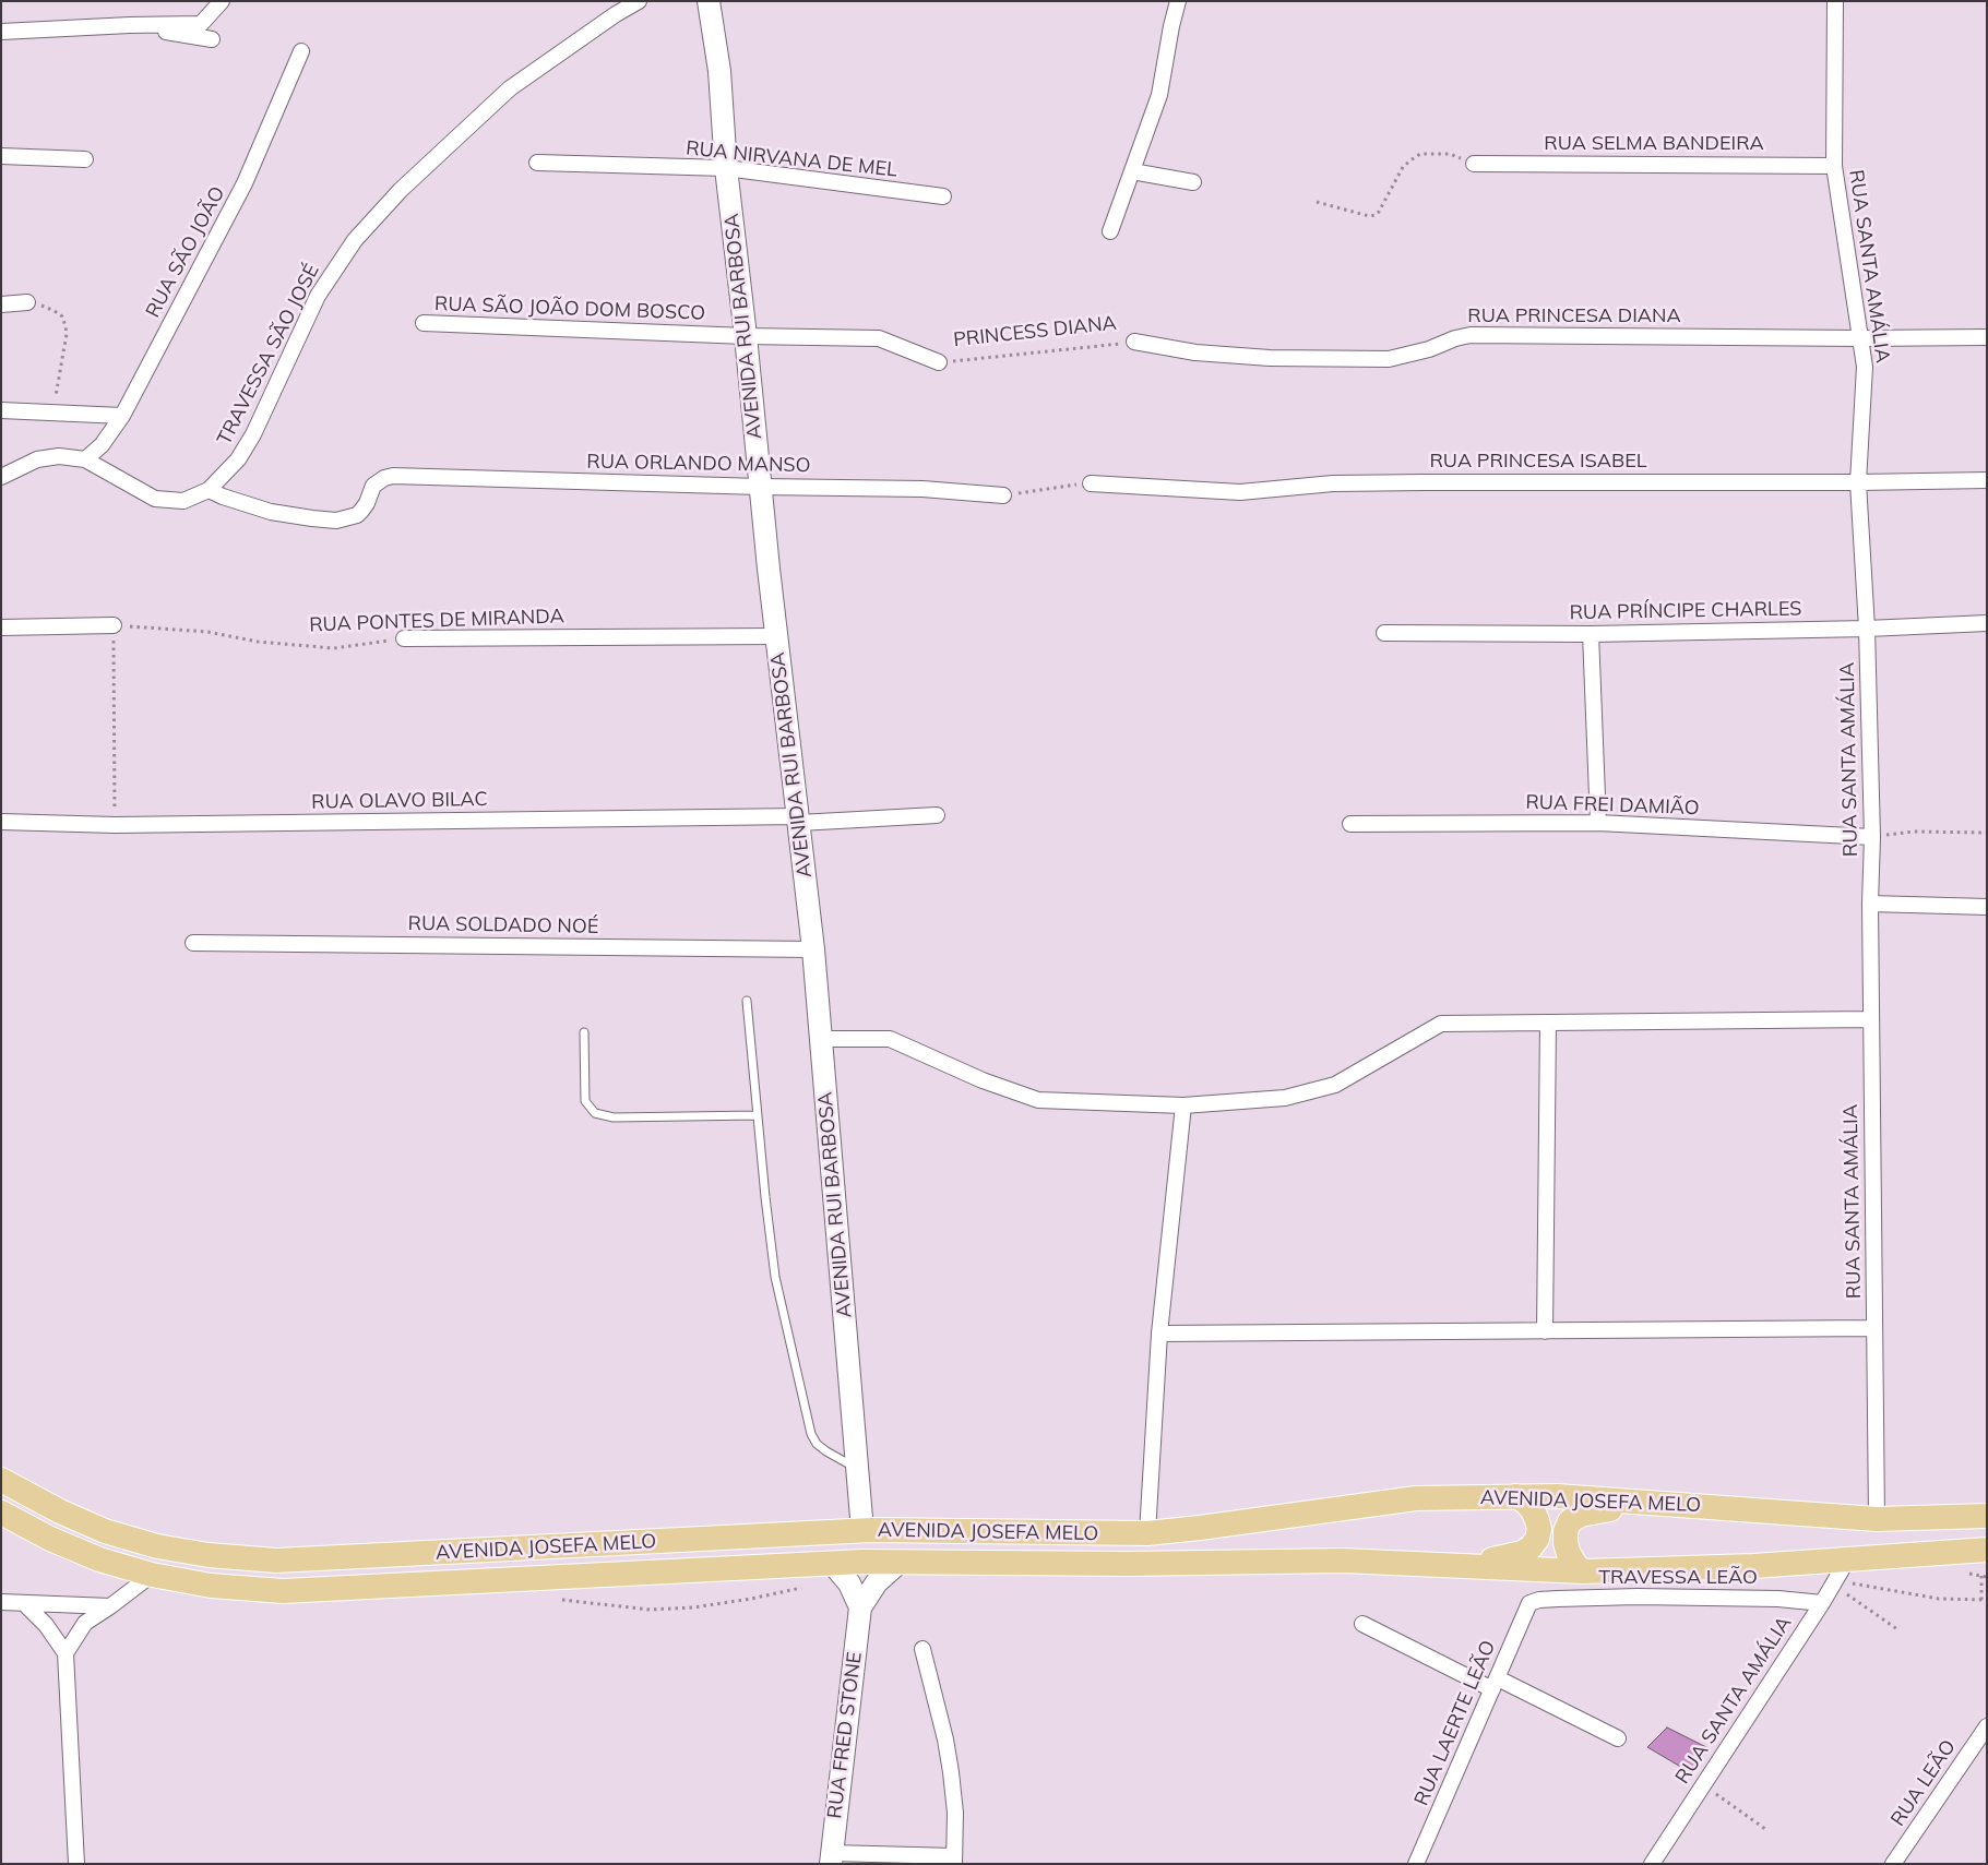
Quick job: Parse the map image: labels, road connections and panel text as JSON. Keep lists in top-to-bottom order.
{
  "streets": {
    "main road": ["AVENIDA JOSEFA MELO"],
    "street": [
      "RUA SELMA BANDEIRA",
      "RUA NIRVANA DE MEL",
      "RUA SÃO JOÃO",
      "RUA SANTA AMÁLIA",
      "RUA SÃO JOÃO DOM BOSCO",
      "RUA PRINCESA DIANA",
      "AVENIDA RUI BARBOSA",
      "PRINCESS DIANA",
      "TRAVESSA SÃO JOSÉ",
      "RUA PRINCESA ISABEL",
      "RUA ORLANDO MANSO",
      "RUA PRÍNCIPE CHARLES",
      "RUA PONTES DE MIRANDA",
      "RUA OLAVO BILAC",
      "RUA FREI DAMIÃO",
      "RUA SOLDADO NOÉ",
      "TRAVESSA LEÃO",
      "RUA LAERTE LEÃO",
      "RUA FRED STONE",
      "RUA LEÃO"
    ]
  },
  "crossings": [
    ["RUA SELMA BANDEIRA", "RUA SANTA AMÁLIA"],
    ["RUA NIRVANA DE MEL", "AVENIDA RUI BARBOSA"],
    ["RUA SÃO JOÃO", "TRAVESSA SÃO JOSÉ"],
    ["RUA SANTA AMÁLIA", "RUA PRINCESA DIANA"],
    ["RUA SANTA AMÁLIA", "RUA PRINCESA ISABEL"],
    ["RUA SANTA AMÁLIA", "RUA PRÍNCIPE CHARLES"],
    ["RUA SANTA AMÁLIA", "RUA FREI DAMIÃO"],
    ["RUA SANTA AMÁLIA", "AVENIDA JOSEFA MELO"],
    ["RUA SANTA AMÁLIA", "TRAVESSA LEÃO"],
    ["RUA SÃO JOÃO DOM BOSCO", "AVENIDA RUI BARBOSA"],
    ["RUA SÃO JOÃO DOM BOSCO", "PRINCESS DIANA"],
    ["RUA PRINCESA DIANA", "PRINCESS DIANA"],
    ["AVENIDA RUI BARBOSA", "RUA ORLANDO MANSO"],
    ["AVENIDA RUI BARBOSA", "RUA PONTES DE MIRANDA"],
    ["AVENIDA RUI BARBOSA", "RUA OLAVO BILAC"],
    ["AVENIDA RUI BARBOSA", "RUA SOLDADO NOÉ"],
    ["AVENIDA RUI BARBOSA", "AVENIDA JOSEFA MELO"],
    ["TRAVESSA SÃO JOSÉ", "RUA ORLANDO MANSO"],
    ["AVENIDA JOSEFA MELO", "RUA FRED STONE"],
    ["TRAVESSA LEÃO", "RUA LAERTE LEÃO"]
  ]
}
